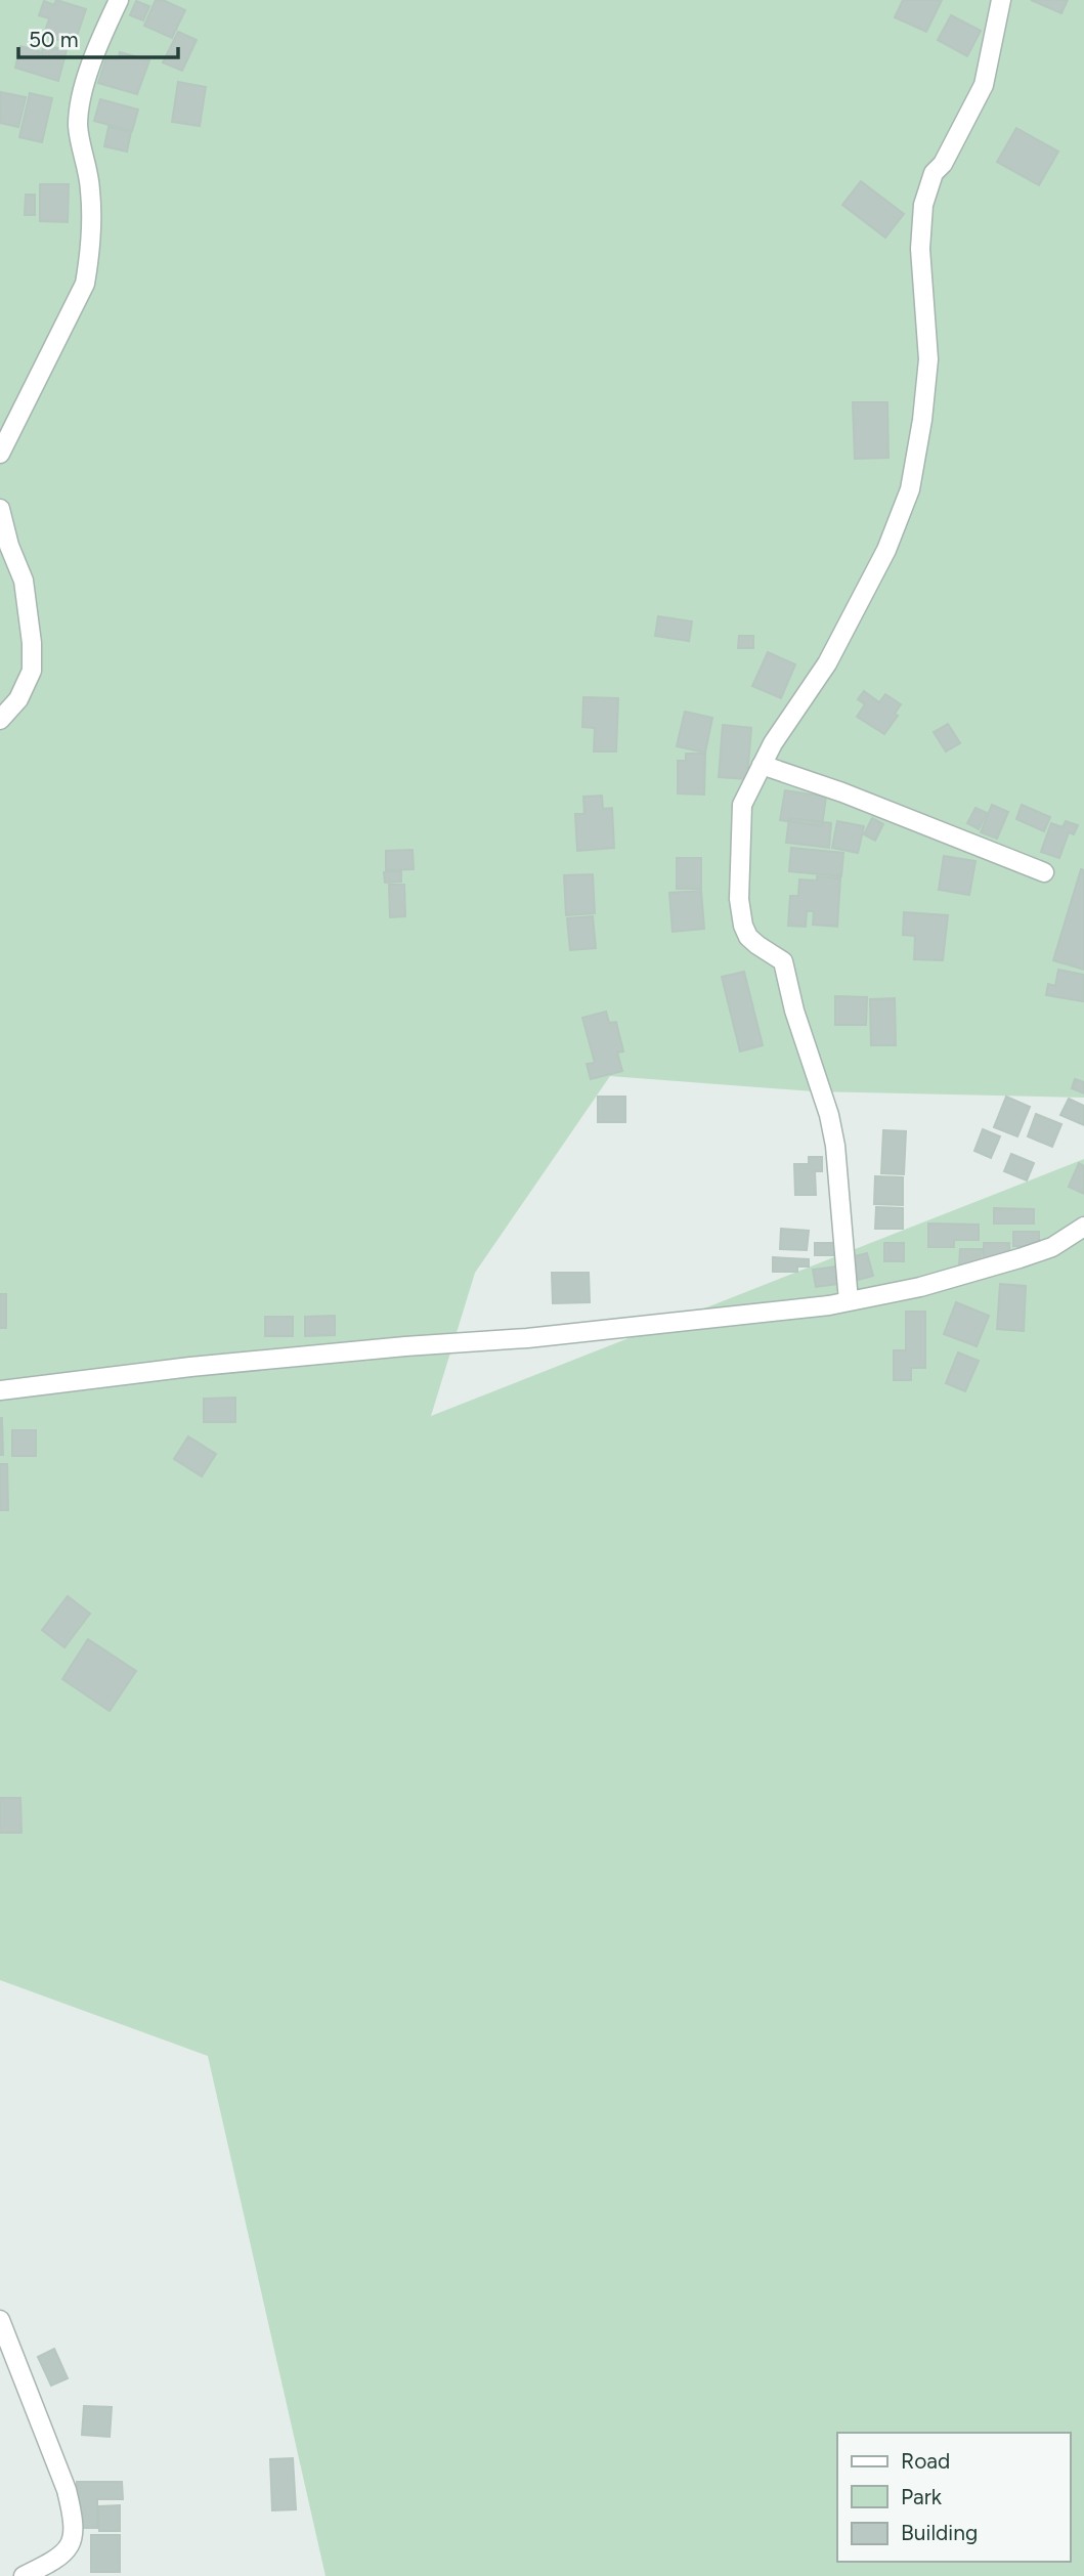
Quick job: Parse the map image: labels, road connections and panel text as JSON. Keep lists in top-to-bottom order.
{
  "legend": ["Road", "Park", "Building"],
  "scale_bar": "50 m"
}
